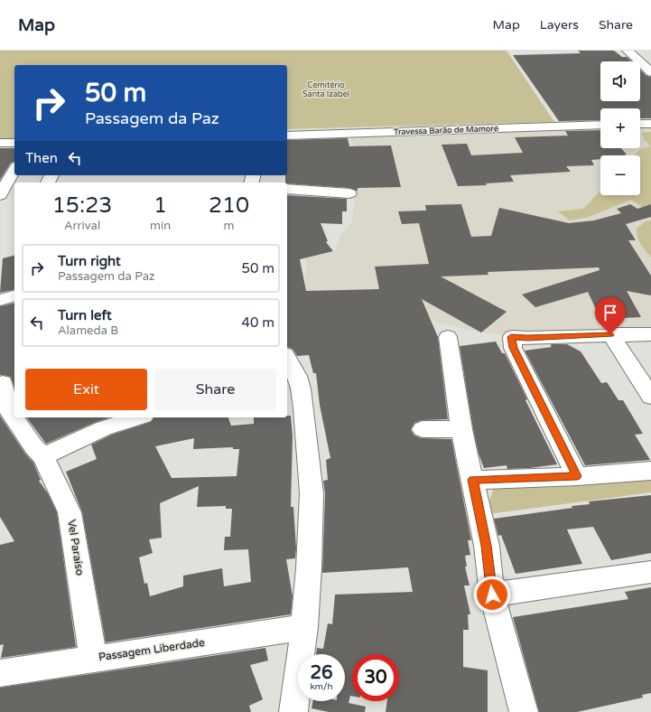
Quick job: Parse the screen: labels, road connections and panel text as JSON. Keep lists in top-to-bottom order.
{
  "streets": {
    "street": ["Travessa Barão de Mamoré", "Vel Paraíso", "Passagem Liberdade"]
  },
  "crossings": [
    ["Vel Paraíso", "Passagem Liberdade"]
  ],
  "parks": ["Cemitério Santa Izabel"],
  "page": {
    "header": "Map",
    "nav": ["Map", "Layers", "Share"],
    "map_buttons": ["+", "−"],
    "turn": ["50 m", "Passagem da Paz"],
    "then": "Then",
    "eta": [
      "15:23",
      "Arrival",
      "1",
      "min",
      "210",
      "m"
    ],
    "list": [
      {
        "name": "Turn right",
        "note": "Passagem da Paz",
        "value": "50 m"
      },
      {
        "name": "Turn left",
        "note": "Alameda B",
        "value": "40 m"
      }
    ],
    "buttons": ["Exit", "Share"],
    "speed": "26 km/h",
    "limit": "30"
  }
}
